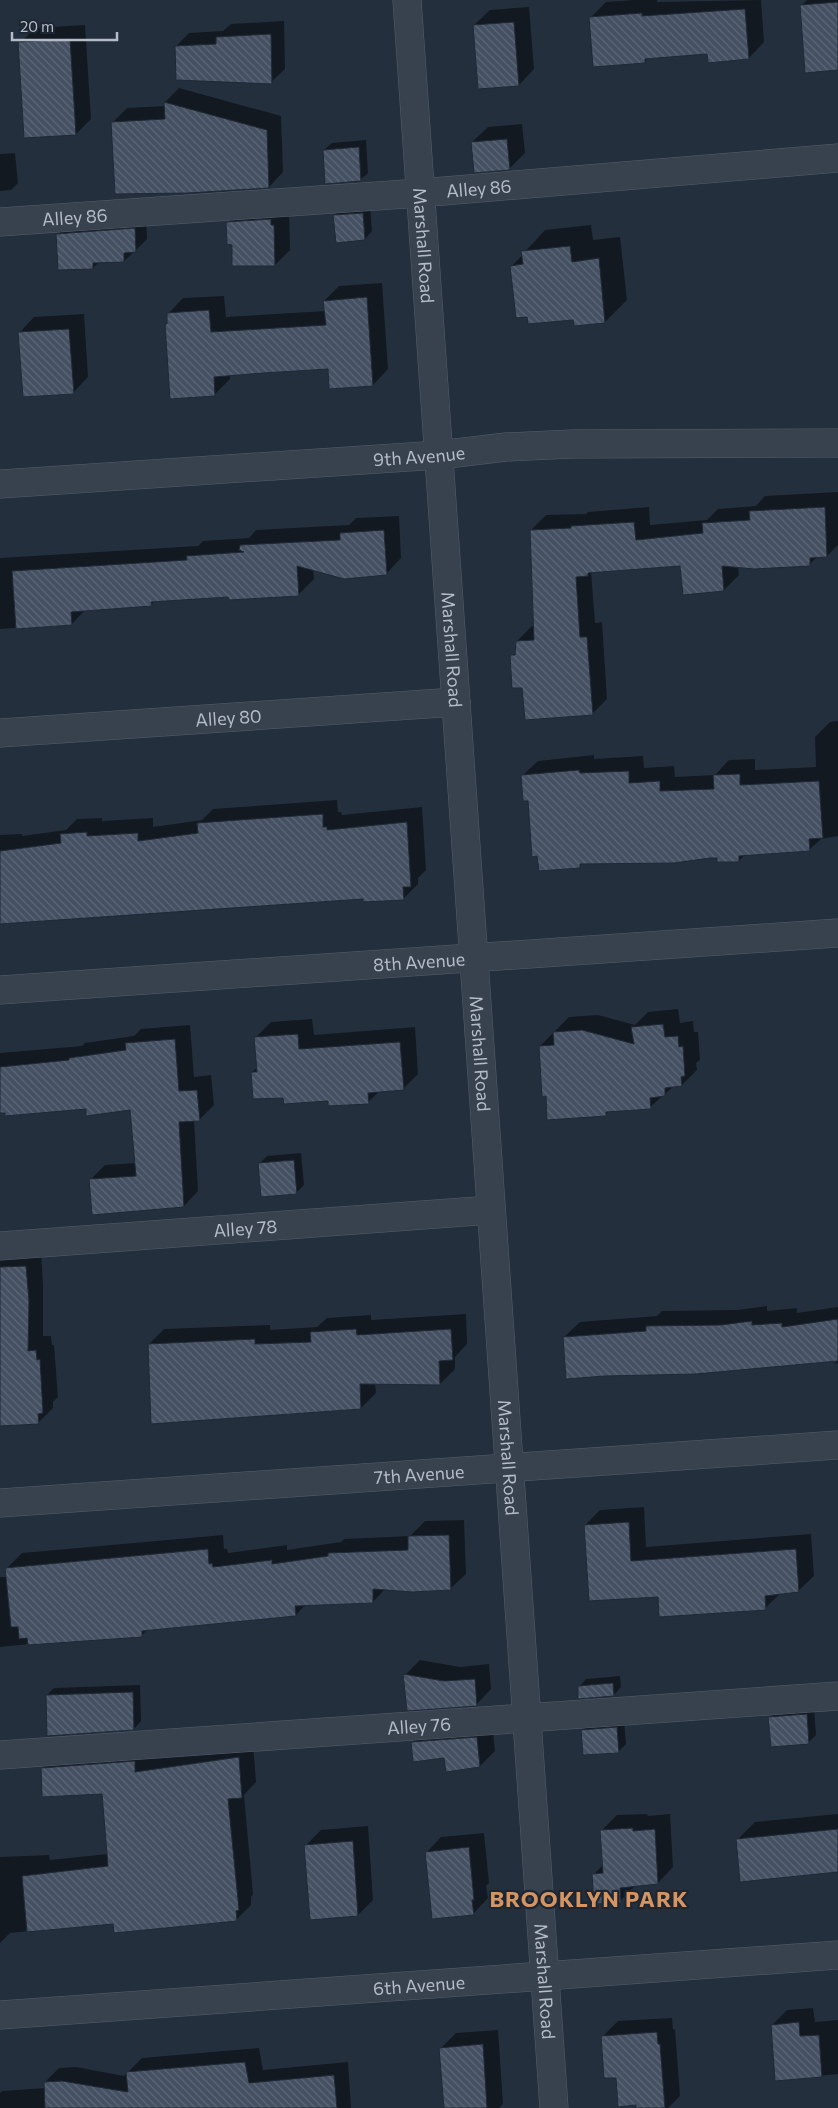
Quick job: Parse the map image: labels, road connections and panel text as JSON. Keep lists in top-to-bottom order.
{
  "streets": {
    "street": [
      "Alley 86",
      "Marshall Road",
      "9th Avenue",
      "Alley 80",
      "8th Avenue",
      "Alley 78",
      "7th Avenue",
      "Alley 76",
      "6th Avenue"
    ]
  },
  "crossings": [
    ["Alley 86", "Marshall Road"],
    ["Marshall Road", "9th Avenue"],
    ["Marshall Road", "Alley 80"],
    ["Marshall Road", "8th Avenue"],
    ["Marshall Road", "Alley 78"],
    ["Marshall Road", "7th Avenue"],
    ["Marshall Road", "Alley 76"],
    ["Marshall Road", "6th Avenue"]
  ],
  "districts": ["BROOKLYN PARK"],
  "scale_bar": "20 m"
}
